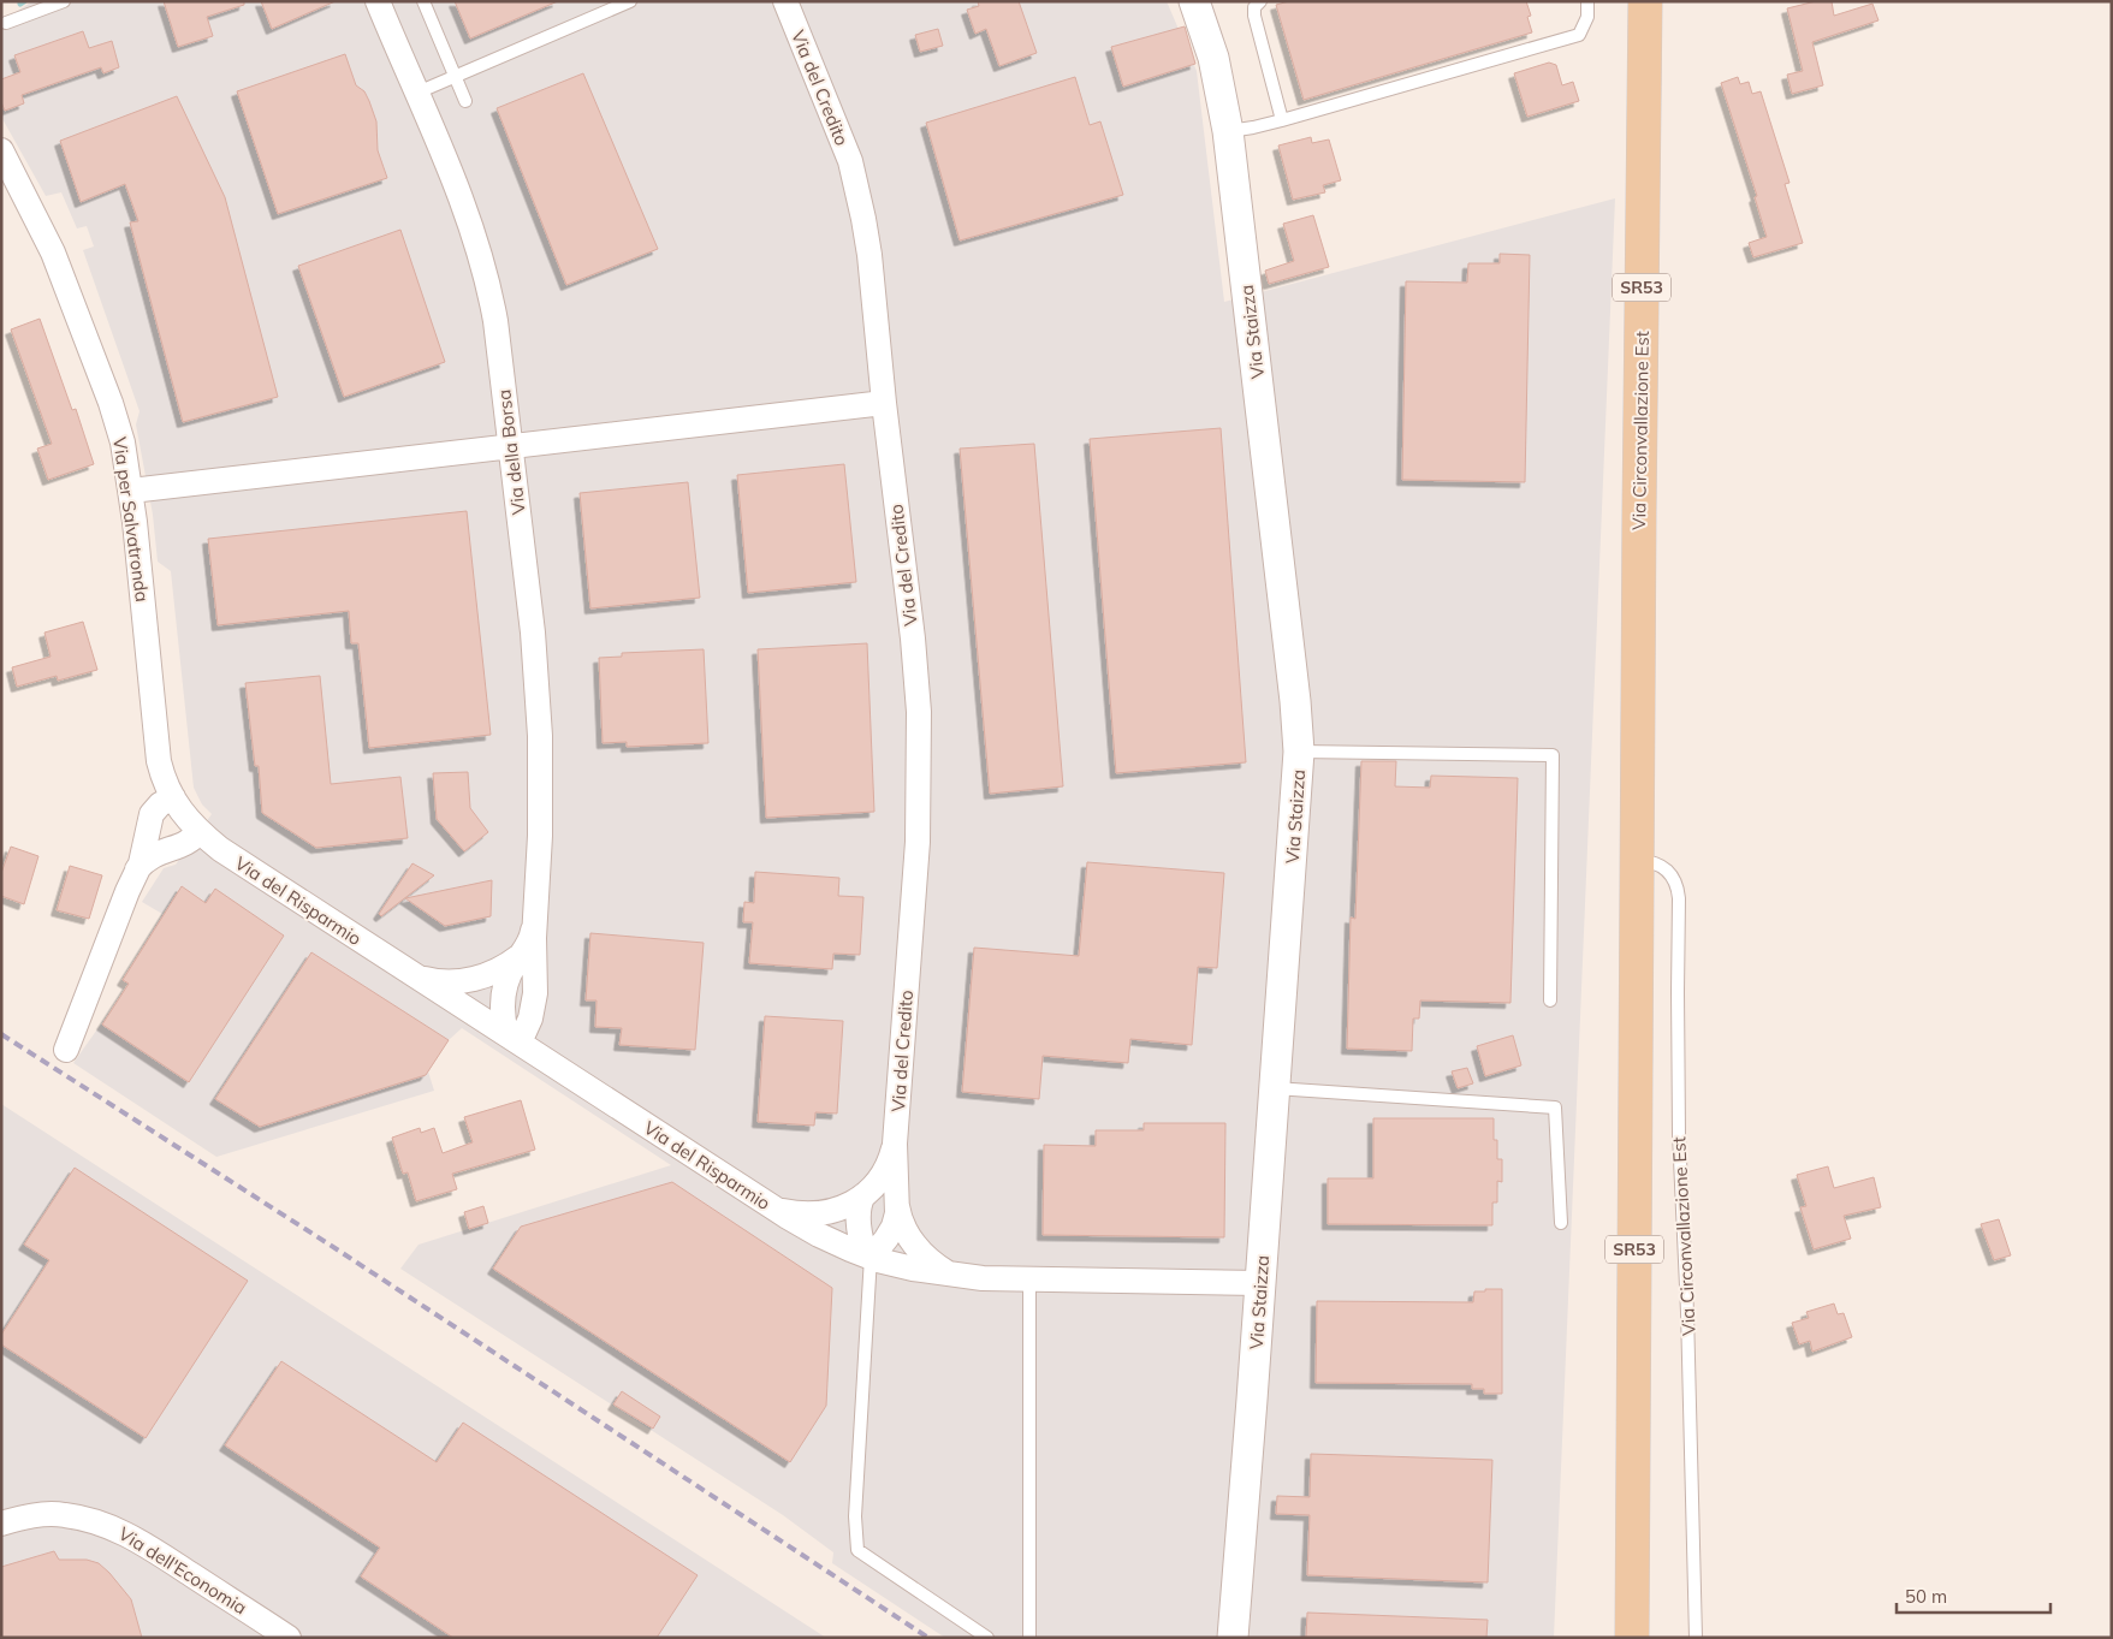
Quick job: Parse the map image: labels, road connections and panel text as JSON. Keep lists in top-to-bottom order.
{
  "streets": {
    "main road": ["SR53", "Via Circonvallazione Est"],
    "street": [
      "Via del Credito",
      "Via Staizza",
      "Via della Borsa",
      "Via per Salvatronda",
      "Via del Risparmio",
      "Via dell'Economia"
    ]
  },
  "crossings": [
    ["Via del Credito", "Via del Risparmio"],
    ["Via Staizza", "Via del Risparmio"],
    ["Via della Borsa", "Via del Risparmio"],
    ["Via per Salvatronda", "Via del Risparmio"]
  ],
  "scale_bar": "50 m"
}
